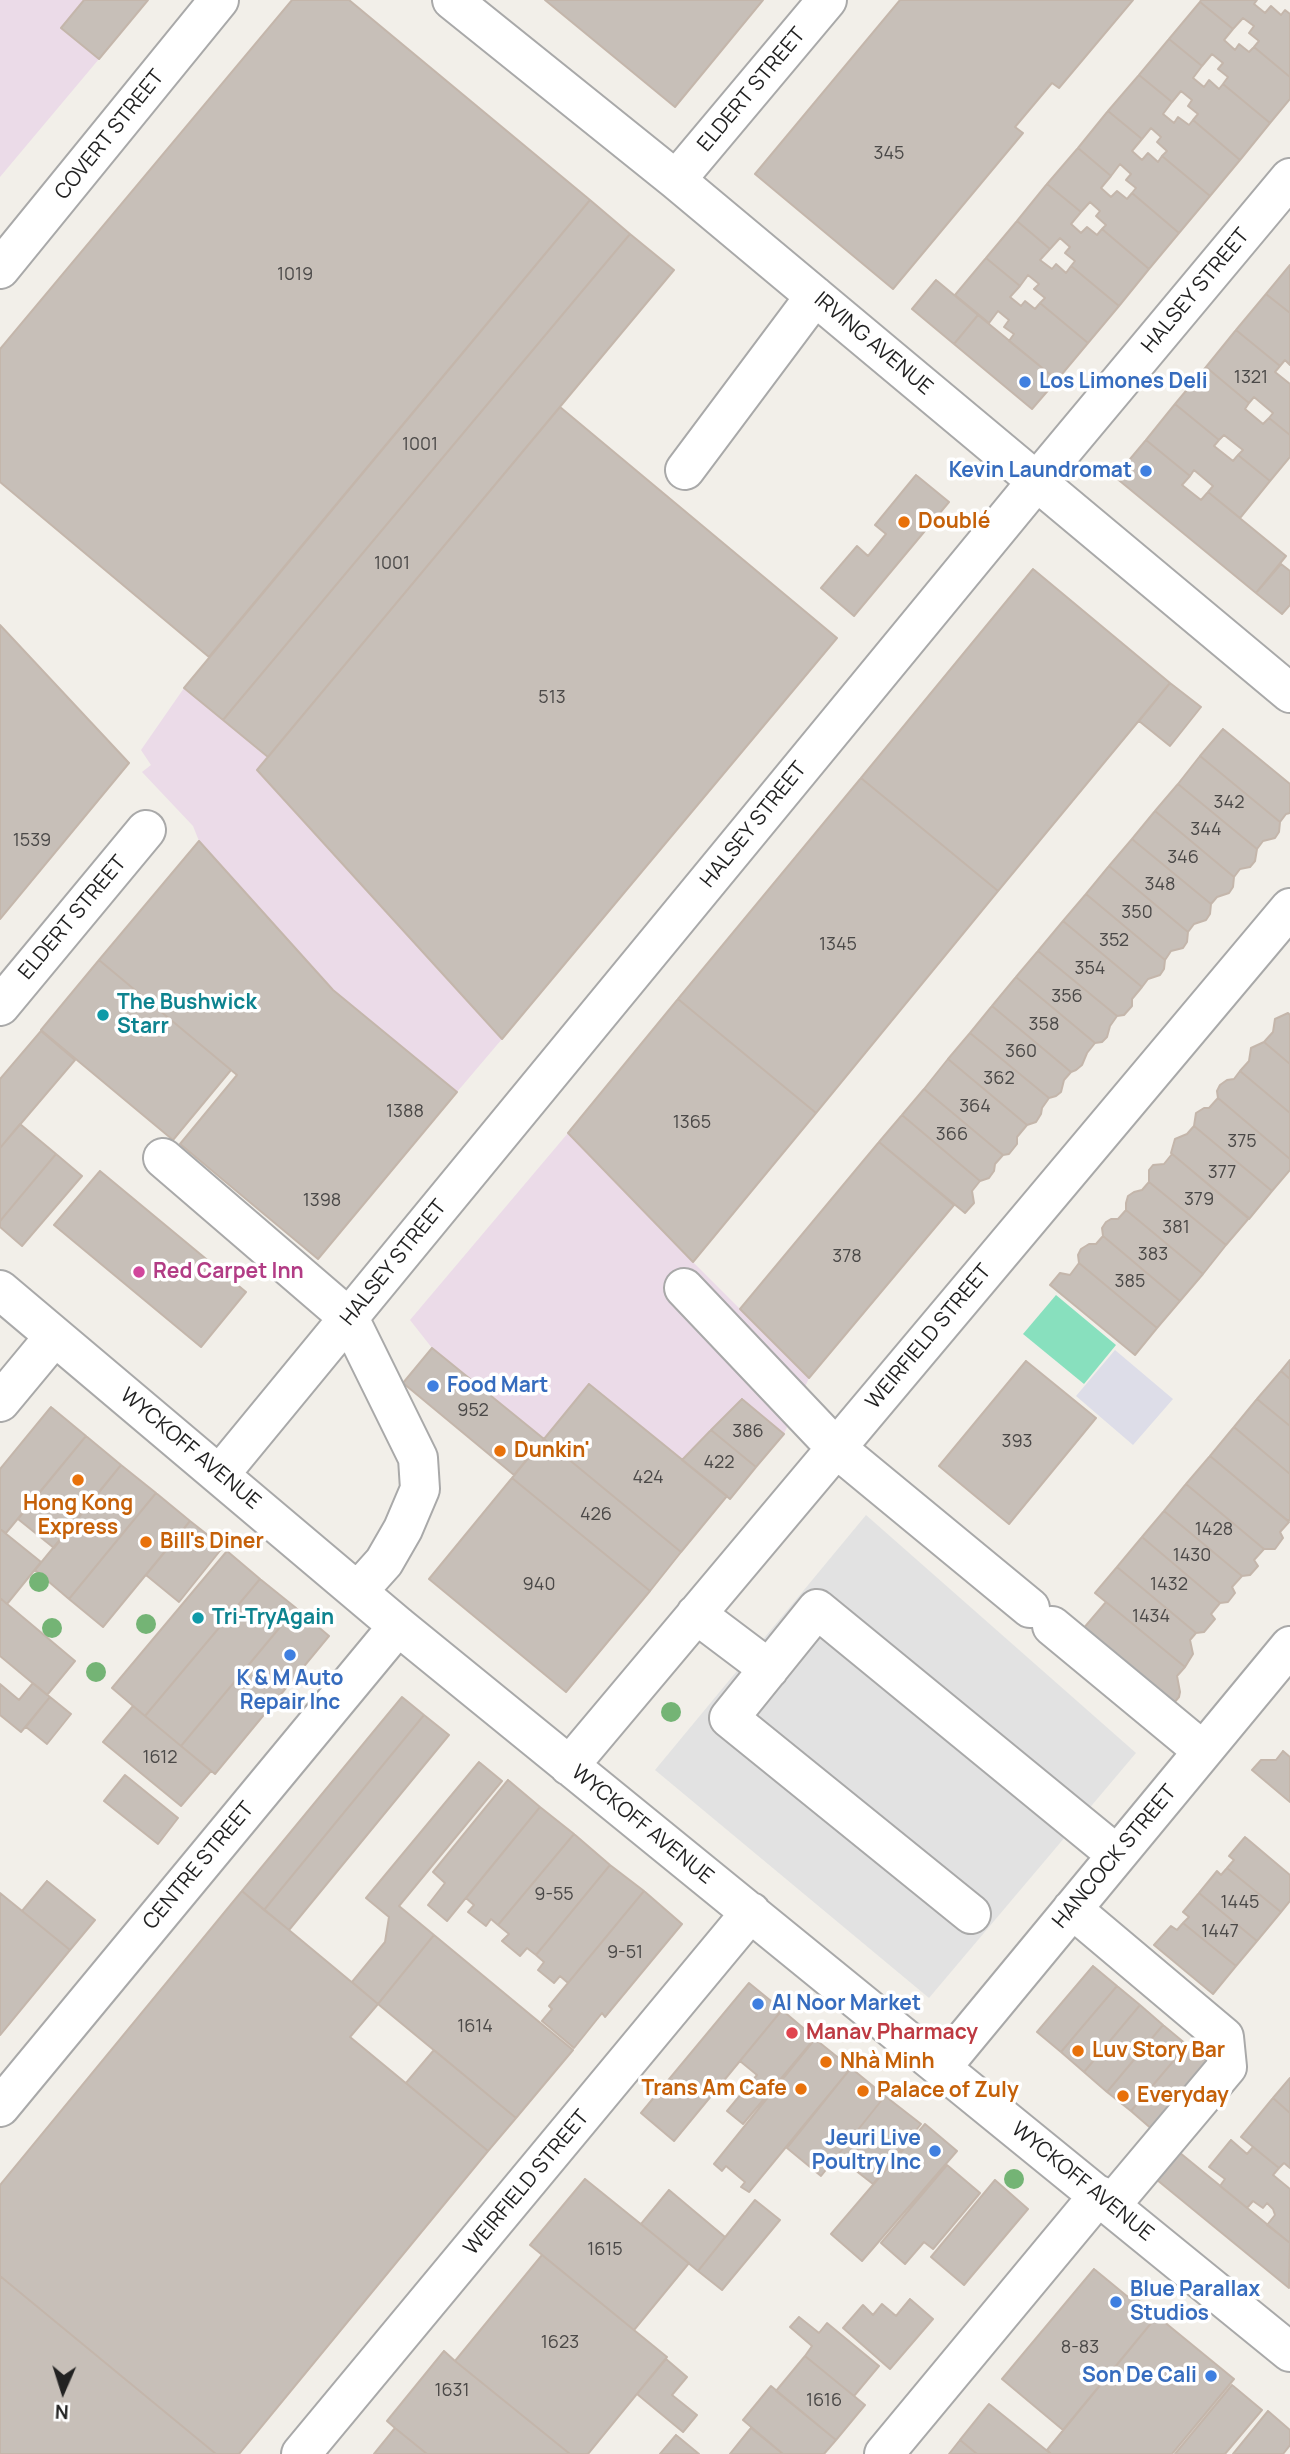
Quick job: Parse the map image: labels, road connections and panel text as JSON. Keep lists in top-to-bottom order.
{
  "streets": {
    "street": [
      "ELDERT STREET",
      "COVERT STREET",
      "HALSEY STREET",
      "IRVING AVENUE",
      "WEIRFIELD STREET",
      "WYCKOFF AVENUE",
      "HANCOCK STREET",
      "CENTRE STREET"
    ]
  },
  "crossings": [
    ["ELDERT STREET", "IRVING AVENUE"],
    ["HALSEY STREET", "IRVING AVENUE"],
    ["HALSEY STREET", "WYCKOFF AVENUE"],
    ["WEIRFIELD STREET", "WYCKOFF AVENUE"],
    ["WYCKOFF AVENUE", "HANCOCK STREET"],
    ["WYCKOFF AVENUE", "CENTRE STREET"]
  ],
  "places": [
    "Los Limones Deli",
    "Kevin Laundromat",
    "Doublé",
    "The Bushwick Starr",
    "Red Carpet Inn",
    "Food Mart",
    "Dunkin'",
    "Hong Kong Express",
    "Bill's Diner",
    "Tri-TryAgain",
    "K & M Auto Repair Inc",
    "Al Noor Market",
    "Manav Pharmacy",
    "Luv Story Bar",
    "Nhà Minh",
    "Trans Am Cafe",
    "Palace of Zuly",
    "Everyday",
    "Jeuri Live Poultry Inc",
    "Blue Parallax Studios",
    "Son De Cali"
  ],
  "house_numbers": [
    "345",
    "1019",
    "1321",
    "1001",
    "1001",
    "513",
    "342",
    "344",
    "1539",
    "346",
    "348",
    "350",
    "352",
    "1345",
    "354",
    "356",
    "358",
    "360",
    "362",
    "364",
    "1388",
    "1365",
    "366",
    "375",
    "377",
    "379",
    "1398",
    "381",
    "383",
    "378",
    "385",
    "952",
    "386",
    "393",
    "422",
    "424",
    "426",
    "1428",
    "1430",
    "940",
    "1432",
    "1434",
    "1612",
    "9-55",
    "1445",
    "1447",
    "9-51",
    "1614",
    "1615",
    "1623",
    "8-83",
    "1631",
    "1616"
  ],
  "north": "bottom"
}
